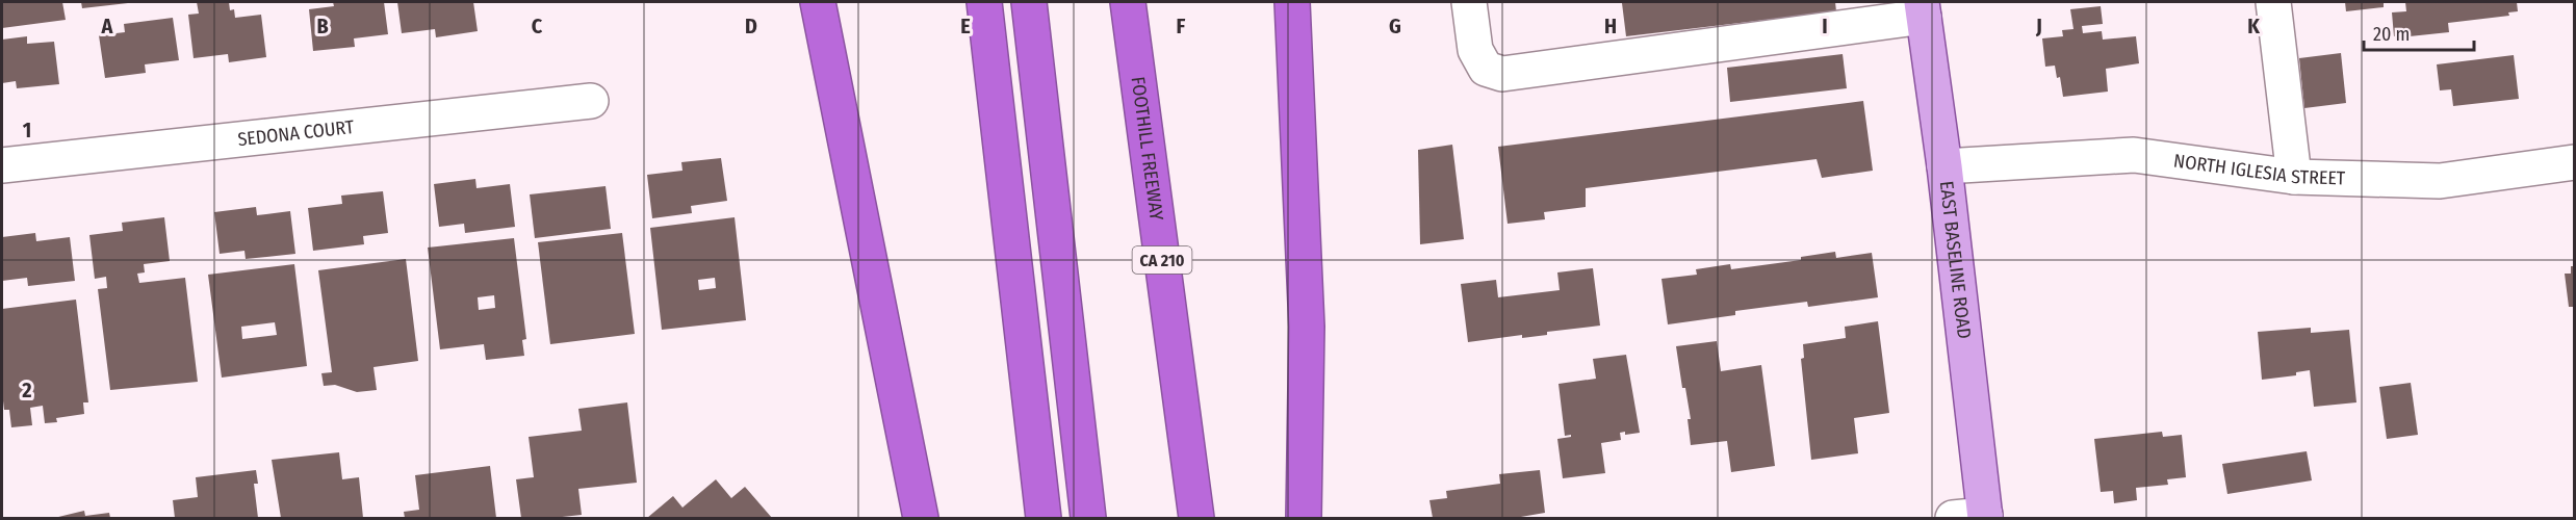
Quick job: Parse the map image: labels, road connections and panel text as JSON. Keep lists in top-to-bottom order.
{
  "streets": {
    "highway": ["FOOTHILL FREEWAY", "CA 210"],
    "main road": ["EAST BASELINE ROAD"],
    "street": ["SEDONA COURT", "NORTH IGLESIA STREET"]
  },
  "crossings": [
    ["NORTH IGLESIA STREET", "EAST BASELINE ROAD"]
  ],
  "scale_bar": "20 m",
  "grid": {
    "columns": [
      "A",
      "B",
      "C",
      "D",
      "E",
      "F",
      "G",
      "H",
      "I",
      "J",
      "K"
    ],
    "rows": ["1", "2"]
  }
}
